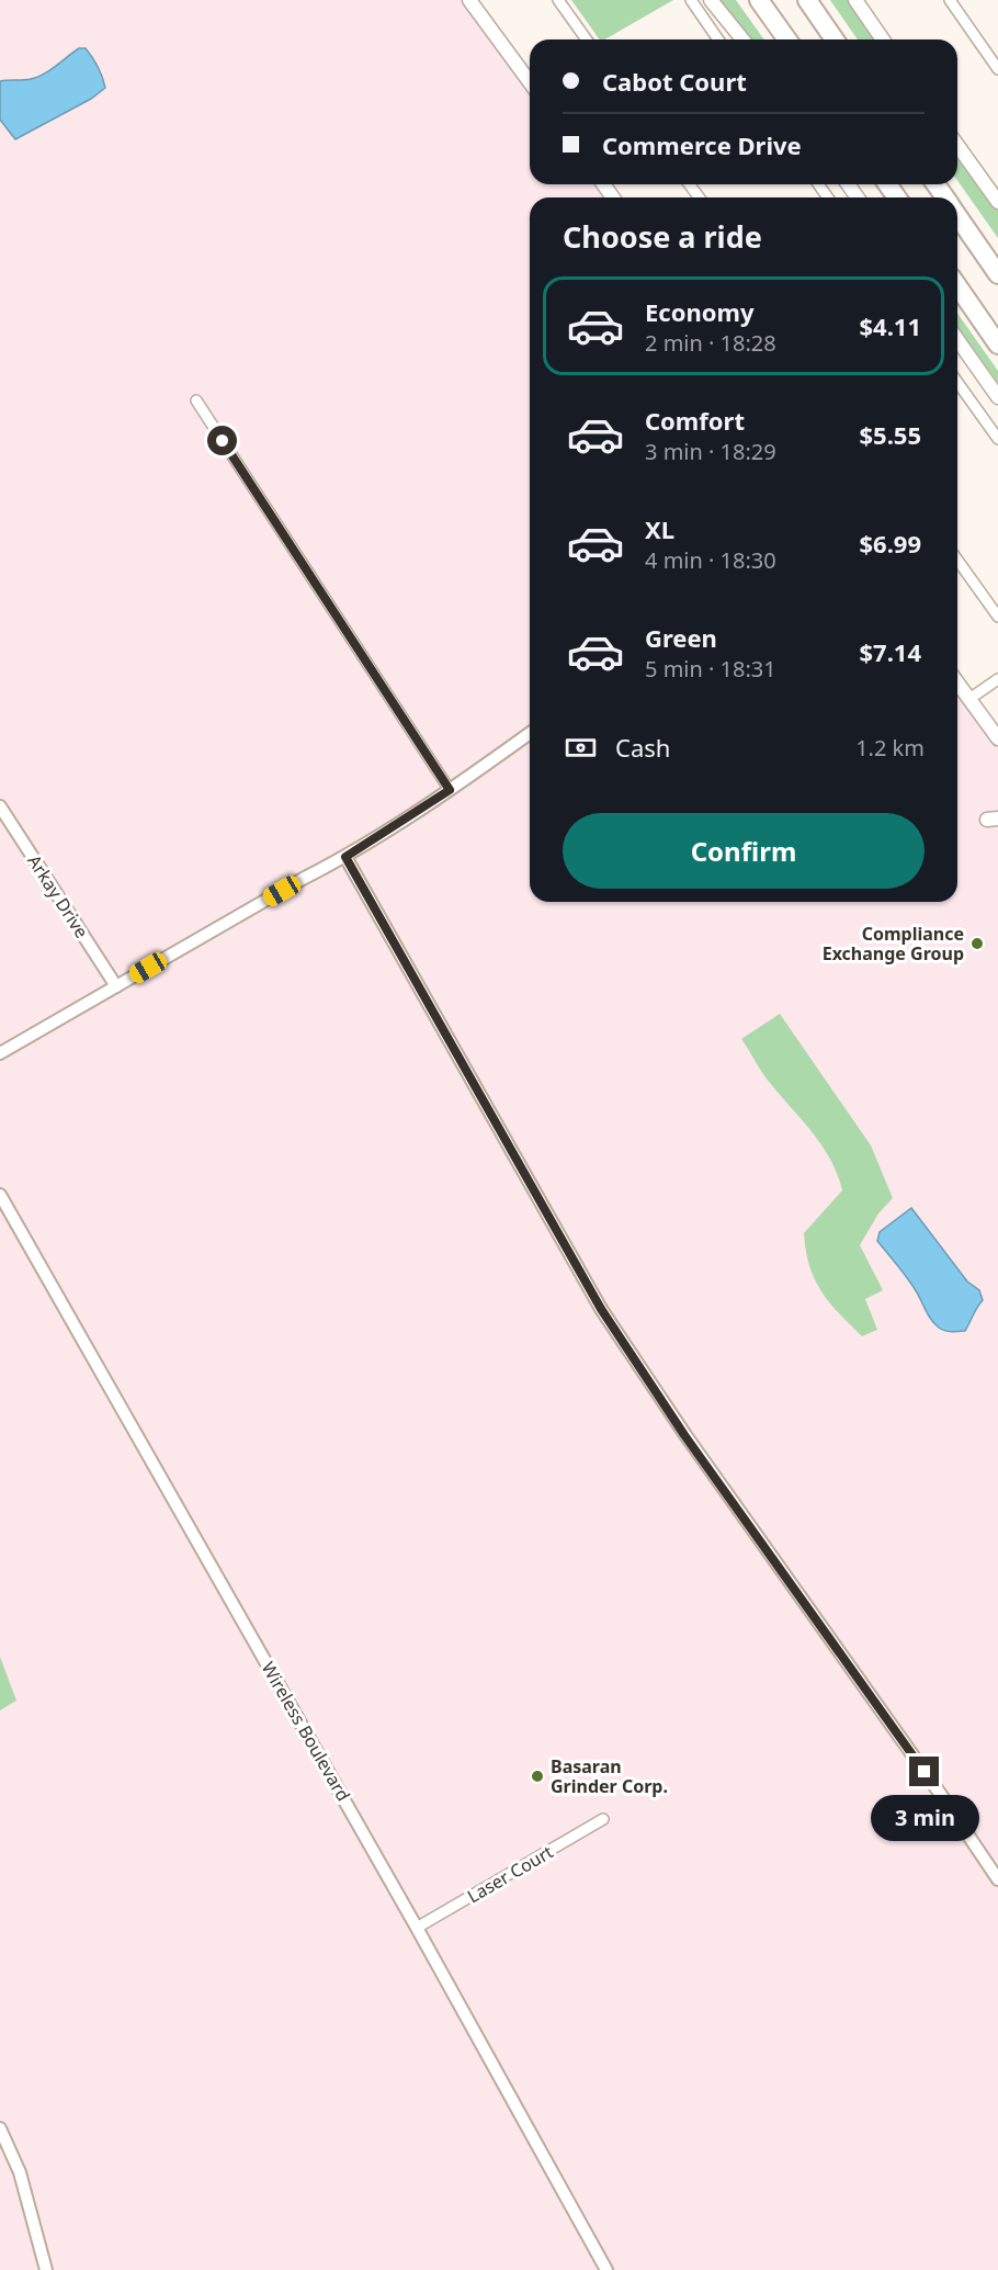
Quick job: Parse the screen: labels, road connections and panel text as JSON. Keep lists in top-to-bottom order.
{
  "streets": {
    "street": ["Arkay Drive", "Wireless Boulevard", "Laser Court"]
  },
  "crossings": [
    ["Wireless Boulevard", "Laser Court"]
  ],
  "places": ["Compliance Exchange Group", "Basaran Grinder Corp."],
  "page": {
    "banner": ["Cabot Court", "Commerce Drive"],
    "heading": "Choose a ride",
    "list": [
      {
        "name": "Economy",
        "note": "2 min · 18:28",
        "value": "$4.11"
      },
      {
        "name": "Comfort",
        "note": "3 min · 18:29",
        "value": "$5.55"
      },
      {
        "name": "XL",
        "note": "4 min · 18:30",
        "value": "$6.99"
      },
      {
        "name": "Green",
        "note": "5 min · 18:31",
        "value": "$7.14"
      }
    ],
    "pay": ["Cash", "1.2 km"],
    "buttons": "Confirm",
    "bubble": "3 min"
  }
}
